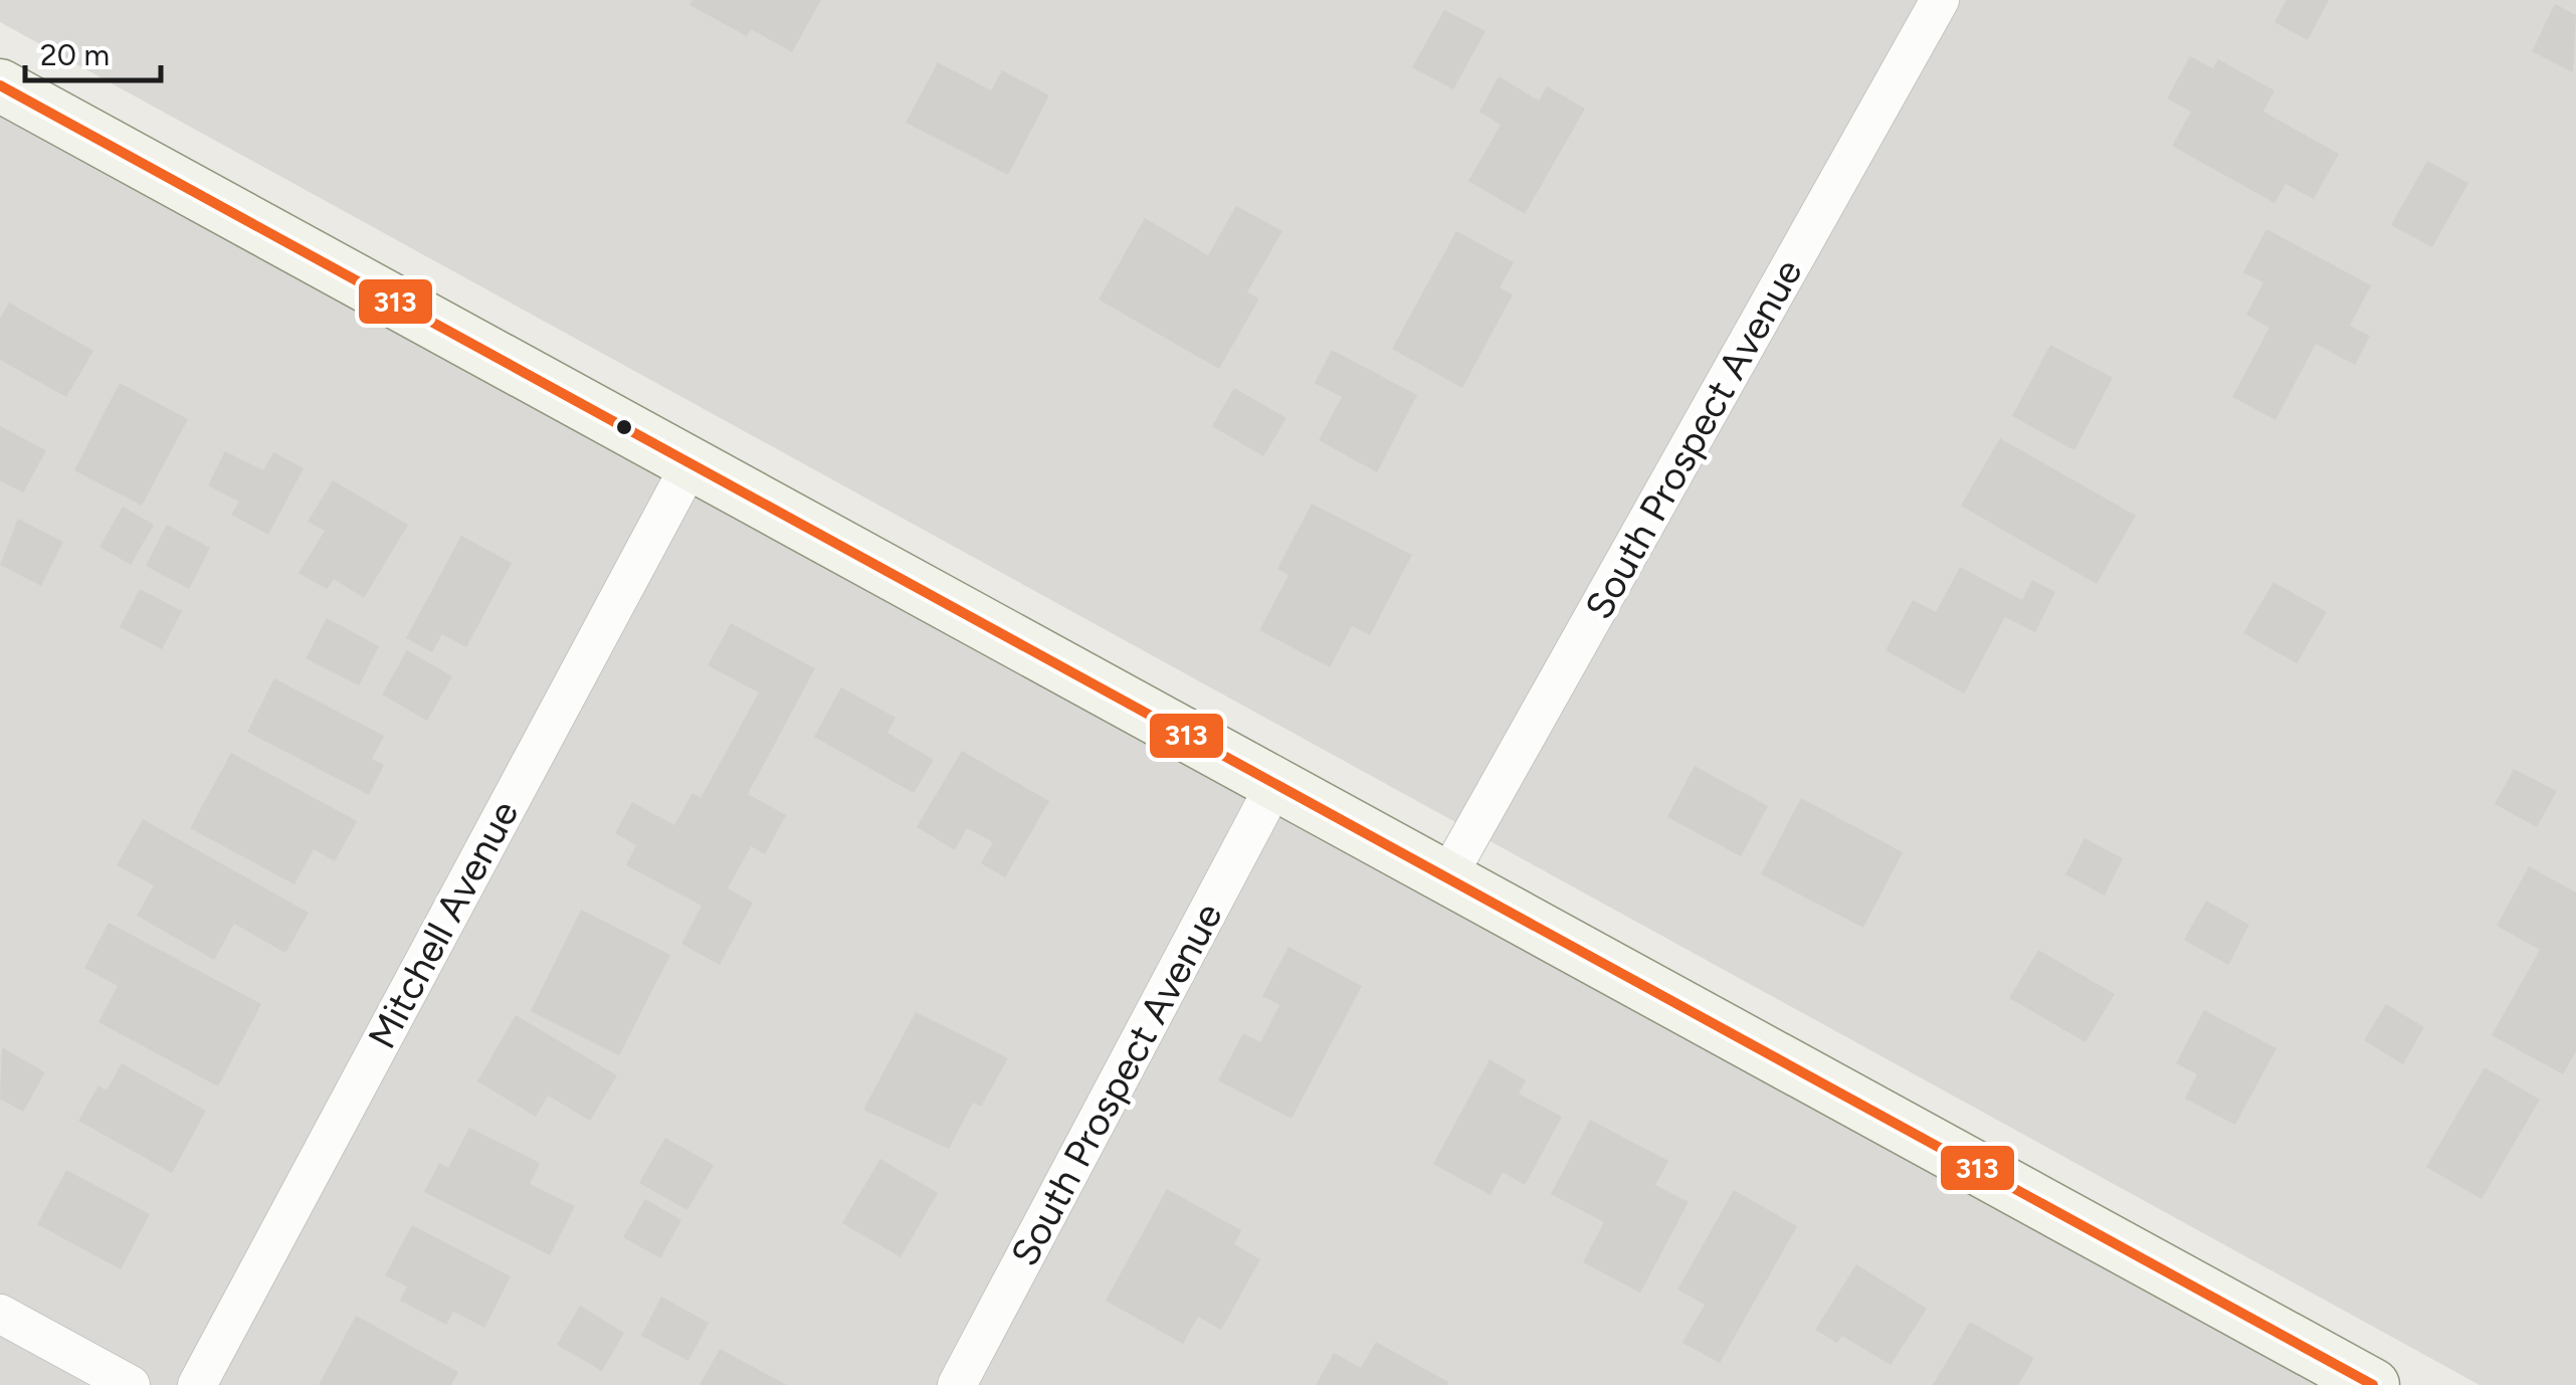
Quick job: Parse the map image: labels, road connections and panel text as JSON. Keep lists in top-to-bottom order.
{
  "streets": {
    "street": ["South Prospect Avenue", "Mitchell Avenue"]
  },
  "lines": ["transit line 313"],
  "scale_bar": "20 m"
}
